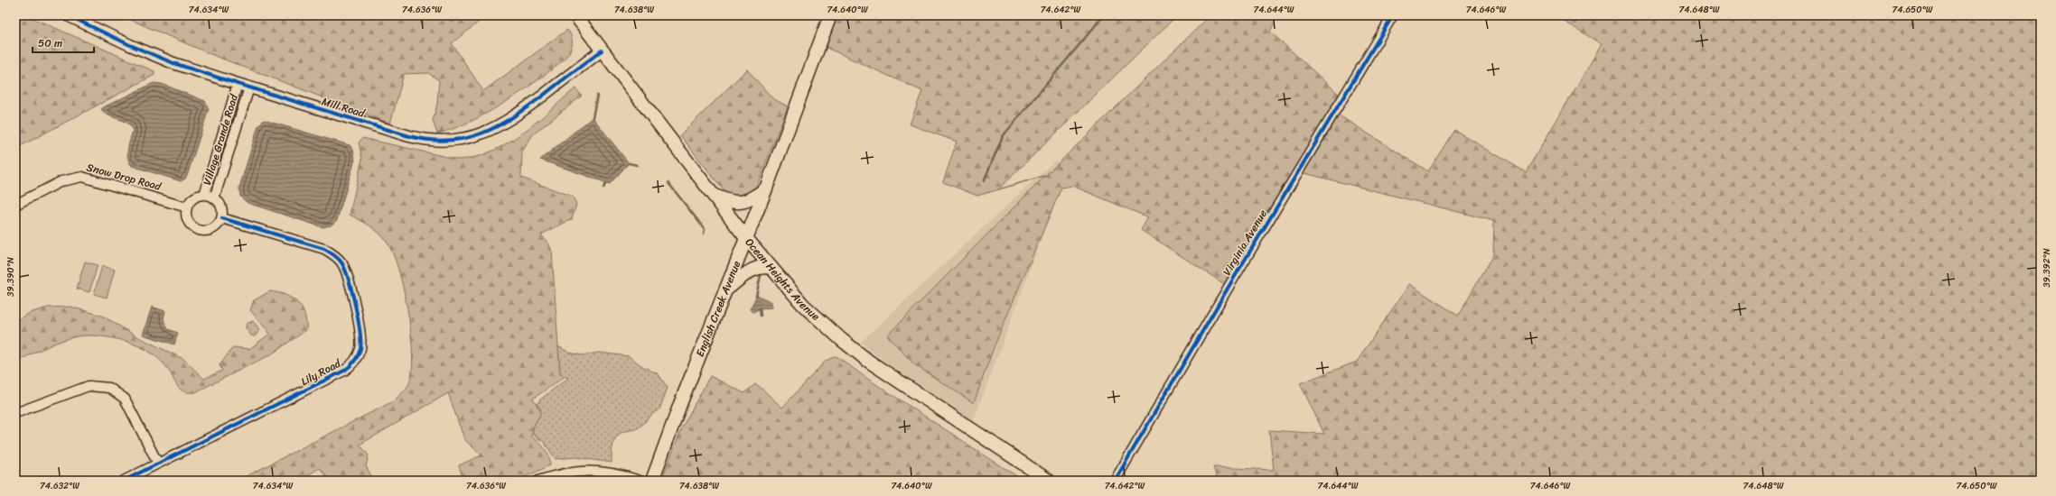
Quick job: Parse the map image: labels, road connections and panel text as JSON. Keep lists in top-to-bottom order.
{
  "streets": {
    "main road": ["Ocean Heights Avenue", "English Creek Avenue"],
    "street": [
      "Mill Road",
      "Village Grande Road",
      "Snow Drop Road",
      "Virginia Avenue",
      "Lily Road"
    ]
  },
  "crossings": [
    ["Mill Road", "Village Grande Road"],
    ["Mill Road", "Ocean Heights Avenue"],
    ["Village Grande Road", "Snow Drop Road"],
    ["Village Grande Road", "Lily Road"],
    ["Snow Drop Road", "Lily Road"],
    ["Ocean Heights Avenue", "English Creek Avenue"]
  ],
  "scale_bar": "50 m",
  "coordinates": [
    "74.634°W",
    "74.636°W",
    "74.638°W",
    "74.640°W",
    "74.642°W",
    "74.644°W",
    "74.646°W",
    "74.648°W",
    "74.650°W",
    "39.392°N",
    "39.390°N",
    "74.632°W"
  ]
}
